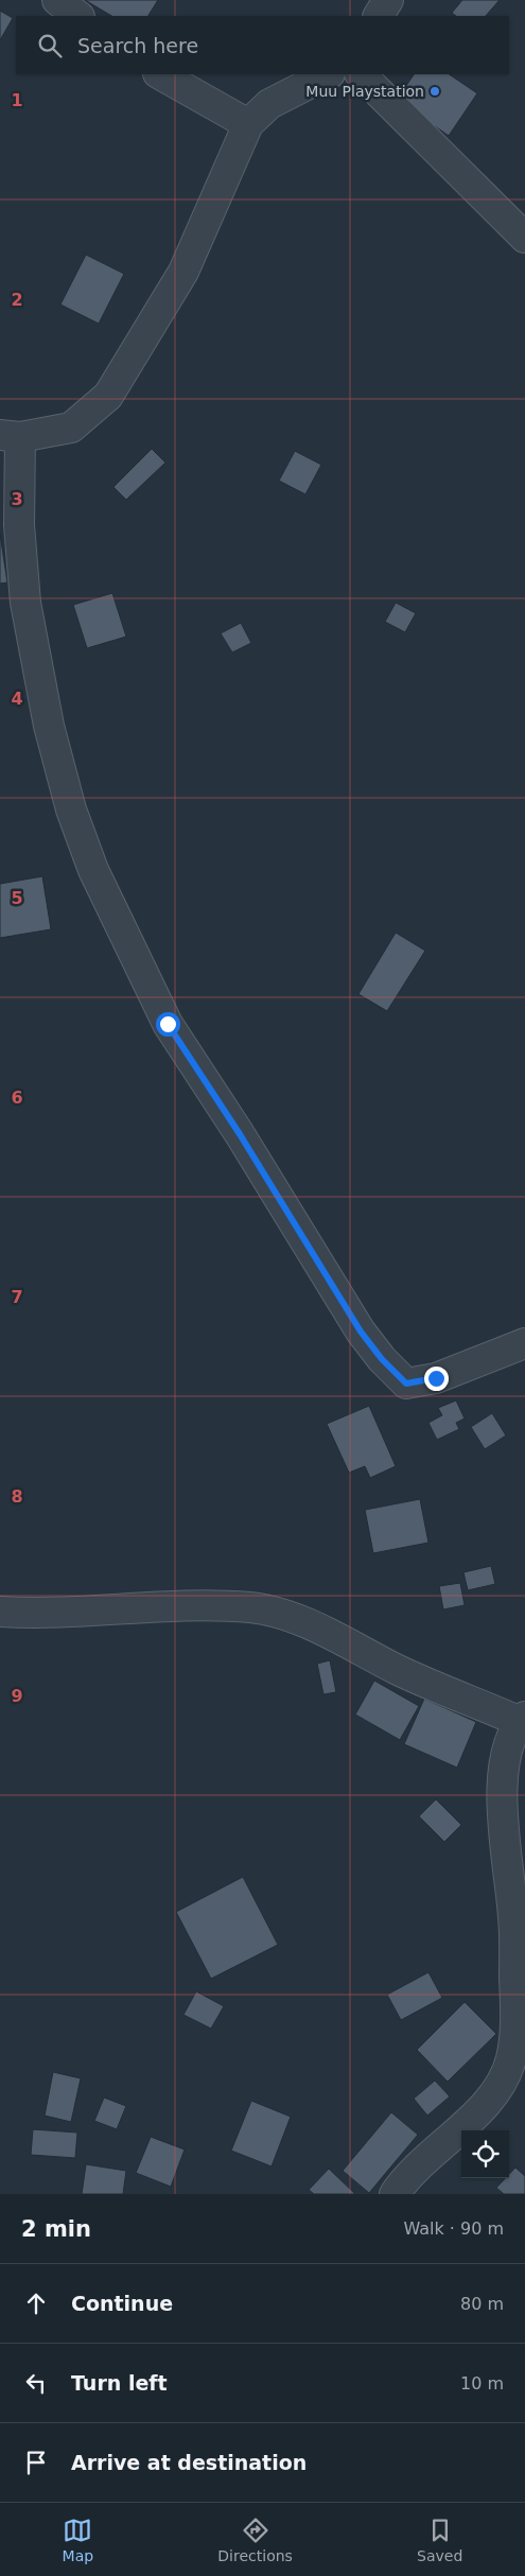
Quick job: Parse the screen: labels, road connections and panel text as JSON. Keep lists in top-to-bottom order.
{
  "places": ["Muu Playstation"],
  "page": {
    "search": "Search here",
    "heading": ["2 min", "Walk · 90 m"],
    "list": [
      ["Continue", "80 m"],
      ["Turn left", "10 m"],
      "Arrive at destination"
    ],
    "nav": ["Map", "Directions", "Saved"]
  },
  "grid": {
    "rows": [
      "1",
      "2",
      "3",
      "4",
      "5",
      "6",
      "7",
      "8",
      "9"
    ]
  }
}
